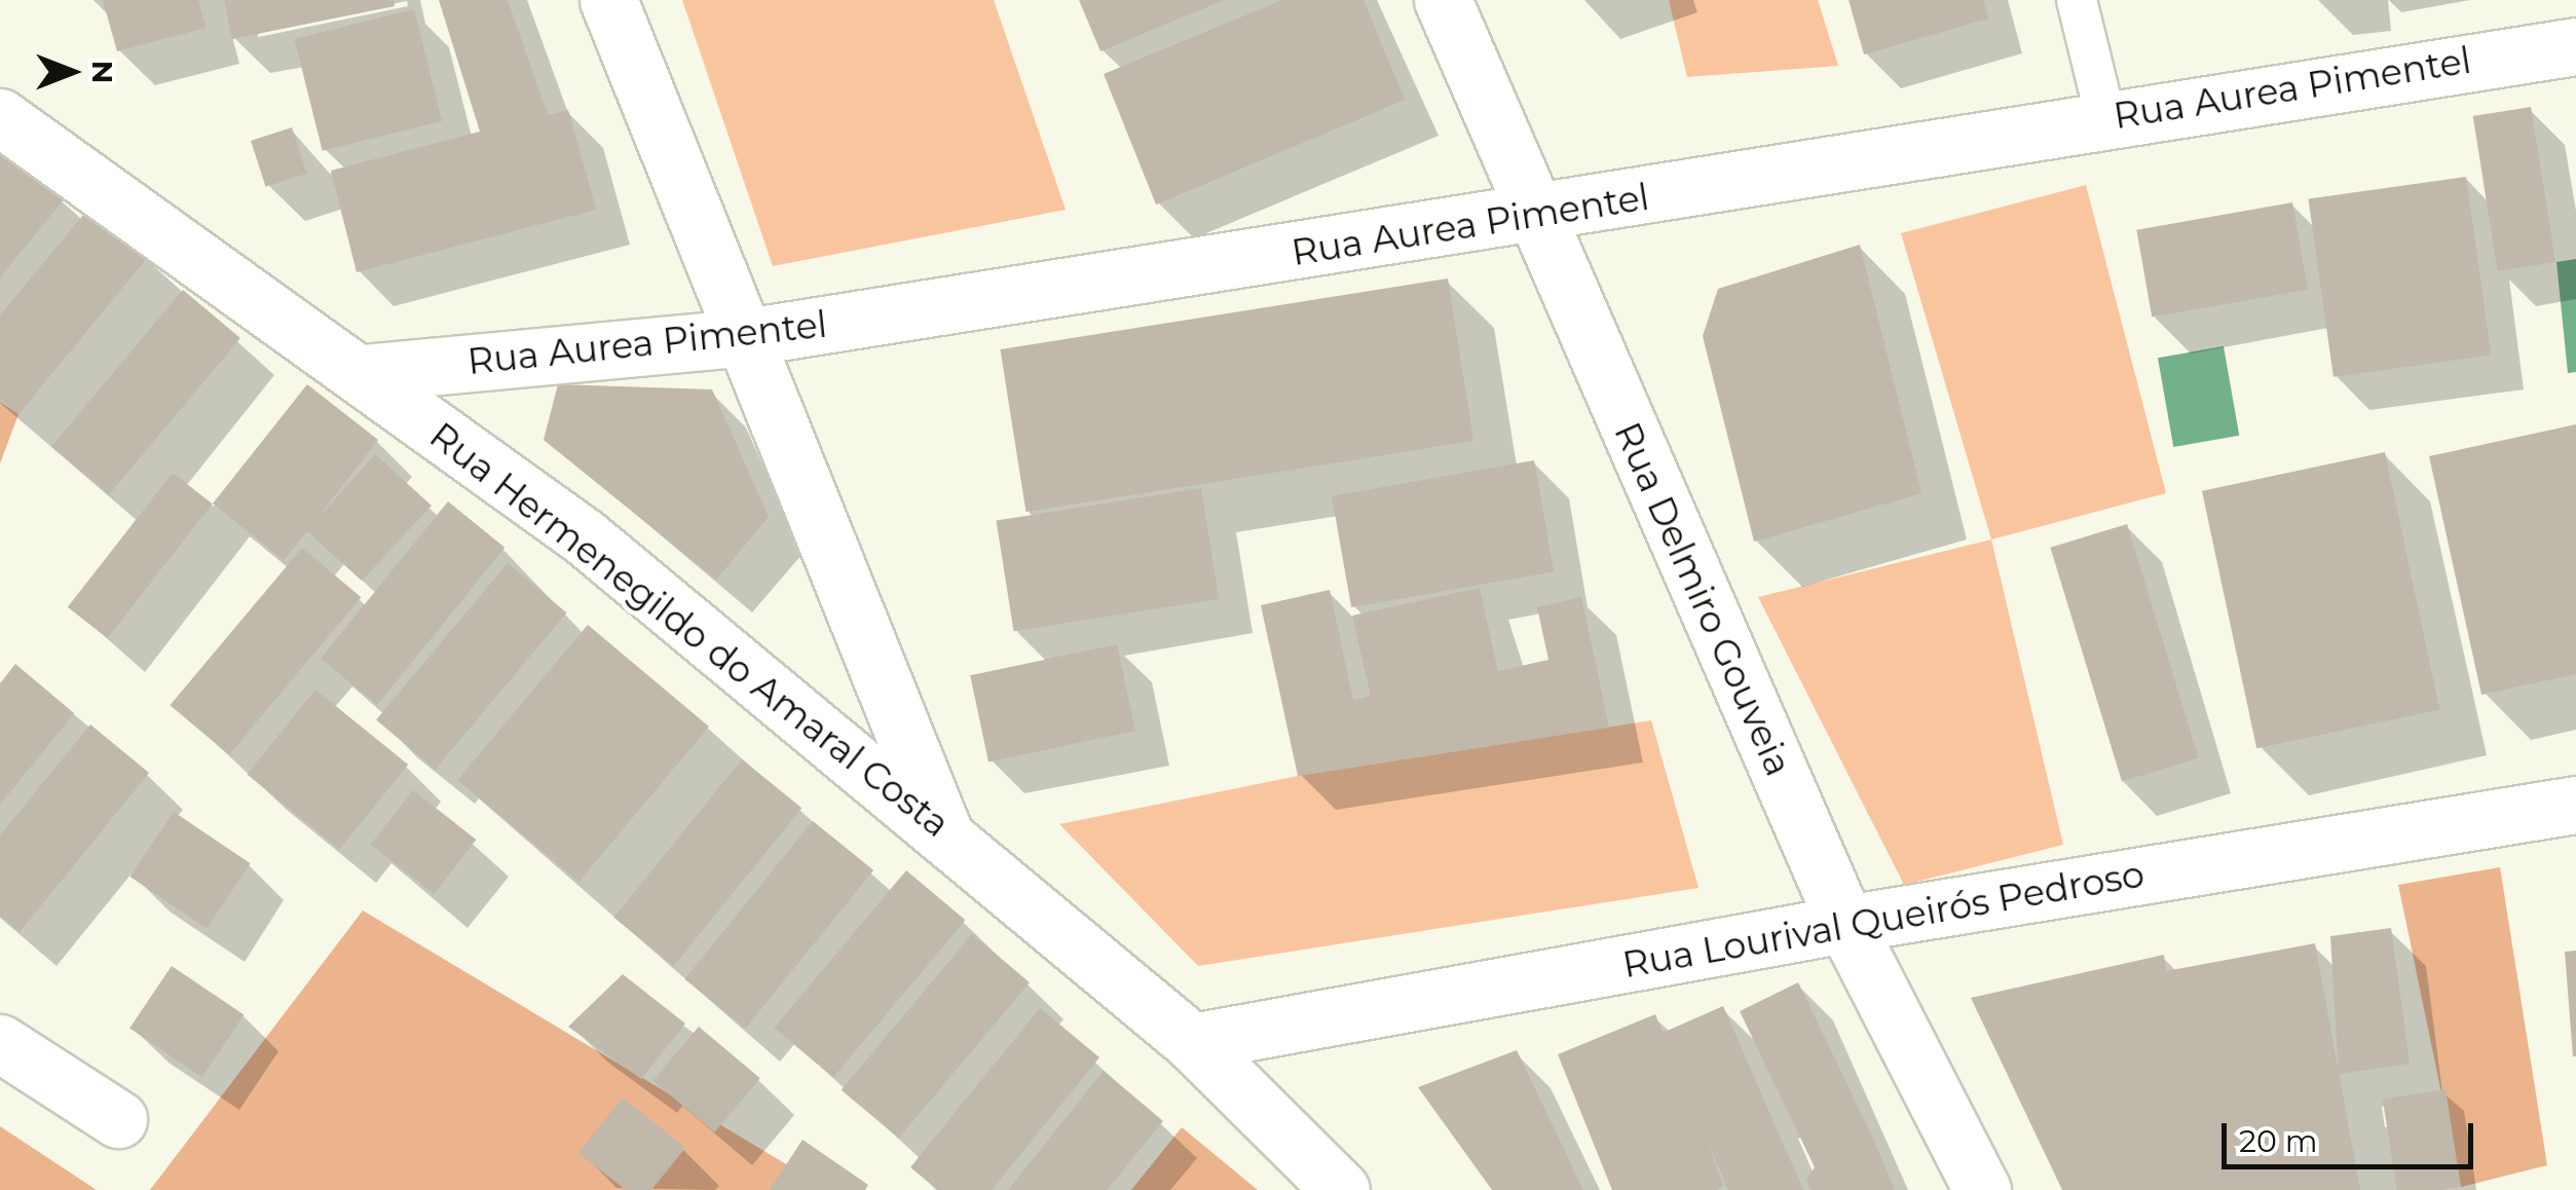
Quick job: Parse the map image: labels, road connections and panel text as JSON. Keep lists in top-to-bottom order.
{
  "streets": {
    "street": [
      "Rua Aurea Pimentel",
      "Rua Delmiro Gouveia",
      "Rua Hermenegildo do Amaral Costa",
      "Rua Lourival Queirós Pedroso"
    ]
  },
  "crossings": [
    ["Rua Aurea Pimentel", "Rua Delmiro Gouveia"],
    ["Rua Aurea Pimentel", "Rua Hermenegildo do Amaral Costa"],
    ["Rua Delmiro Gouveia", "Rua Lourival Queirós Pedroso"],
    ["Rua Hermenegildo do Amaral Costa", "Rua Lourival Queirós Pedroso"]
  ],
  "scale_bar": "20 m",
  "north": "right"
}
